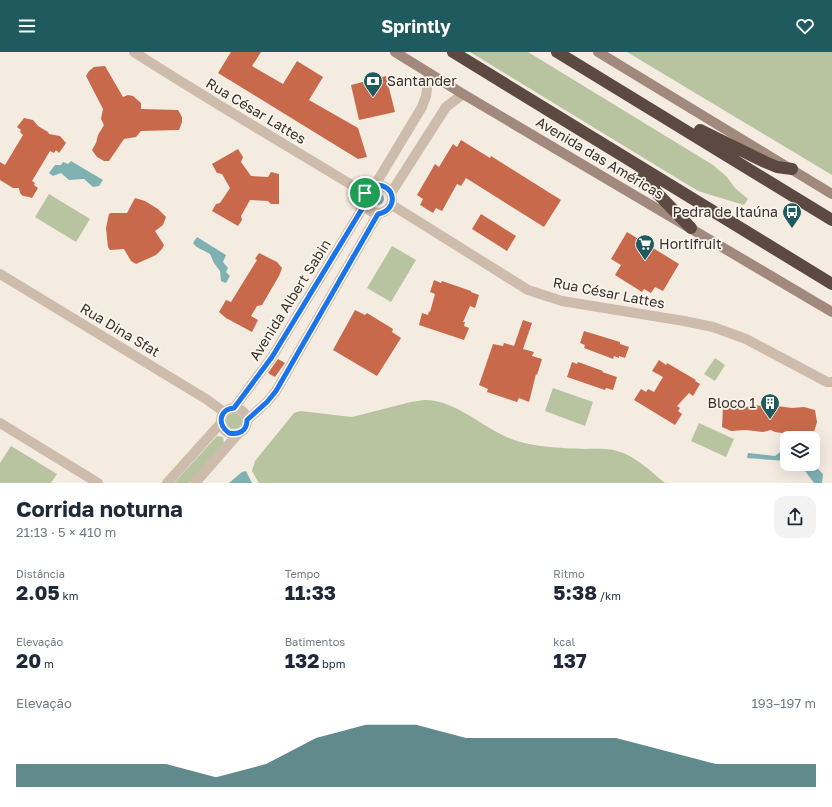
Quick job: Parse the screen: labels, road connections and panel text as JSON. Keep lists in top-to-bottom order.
{
  "streets": {
    "highway": ["Avenida das Américas"],
    "street": ["Rua César Lattes", "Avenida Albert Sabin", "Rua Dina Sfat"]
  },
  "crossings": [
    ["Rua César Lattes", "Avenida Albert Sabin"],
    ["Avenida Albert Sabin", "Rua Dina Sfat"]
  ],
  "places": {
    "bank": ["Santander"],
    "bus stop": ["Pedra de Itaúna"],
    "supermarket": ["Hortifruit"],
    "building": ["Bloco 1"]
  },
  "page": {
    "header": "Sprintly",
    "heading": ["Corrida noturna", "21:13 · 5 × 410 m"],
    "stats": [
      ["Distância", "2.05 km"],
      ["Tempo", "11:33"],
      ["Ritmo", "5:38 /km"],
      ["Elevação", "20 m"],
      ["Batimentos", "132 bpm"],
      ["kcal", "137"]
    ],
    "chart": ["Elevação", "193–197 m"]
  }
}
